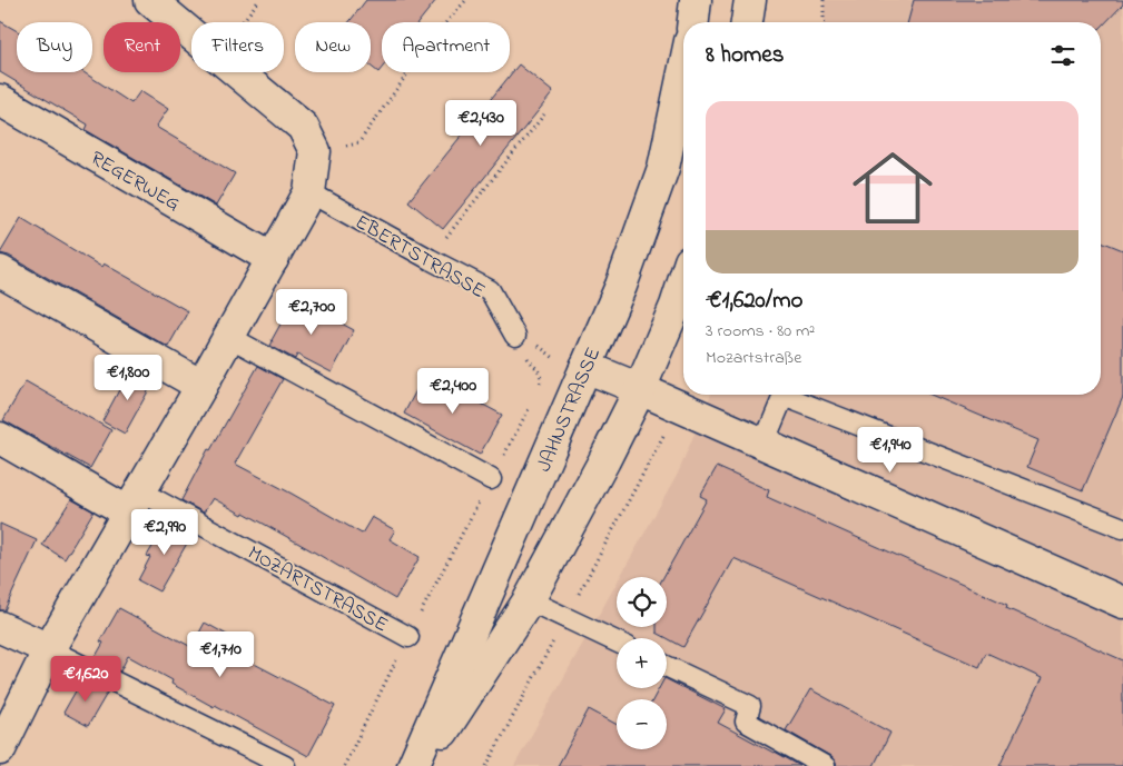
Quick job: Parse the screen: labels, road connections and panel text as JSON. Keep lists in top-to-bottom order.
{
  "streets": {
    "street": ["REGERWEG", "JAHNSTRASSE"],
    "lane": ["EBERTSTRASSE", "MOZARTSTRASSE"]
  },
  "page": {
    "chip": [
      "Buy",
      "Rent",
      "Filters",
      "New",
      "Apartment"
    ],
    "heading": "8 homes",
    "list": [
      {
        "name": "€1,620/mo",
        "note": "3 rooms · 80 m² · Mozartstraße"
      }
    ],
    "price": [
      "€2,430",
      "€2,700",
      "€1,800",
      "€2,400",
      "€1,940",
      "€2,990",
      "€1,710",
      "€1,620"
    ],
    "map_buttons": ["+", "−"]
  }
}
